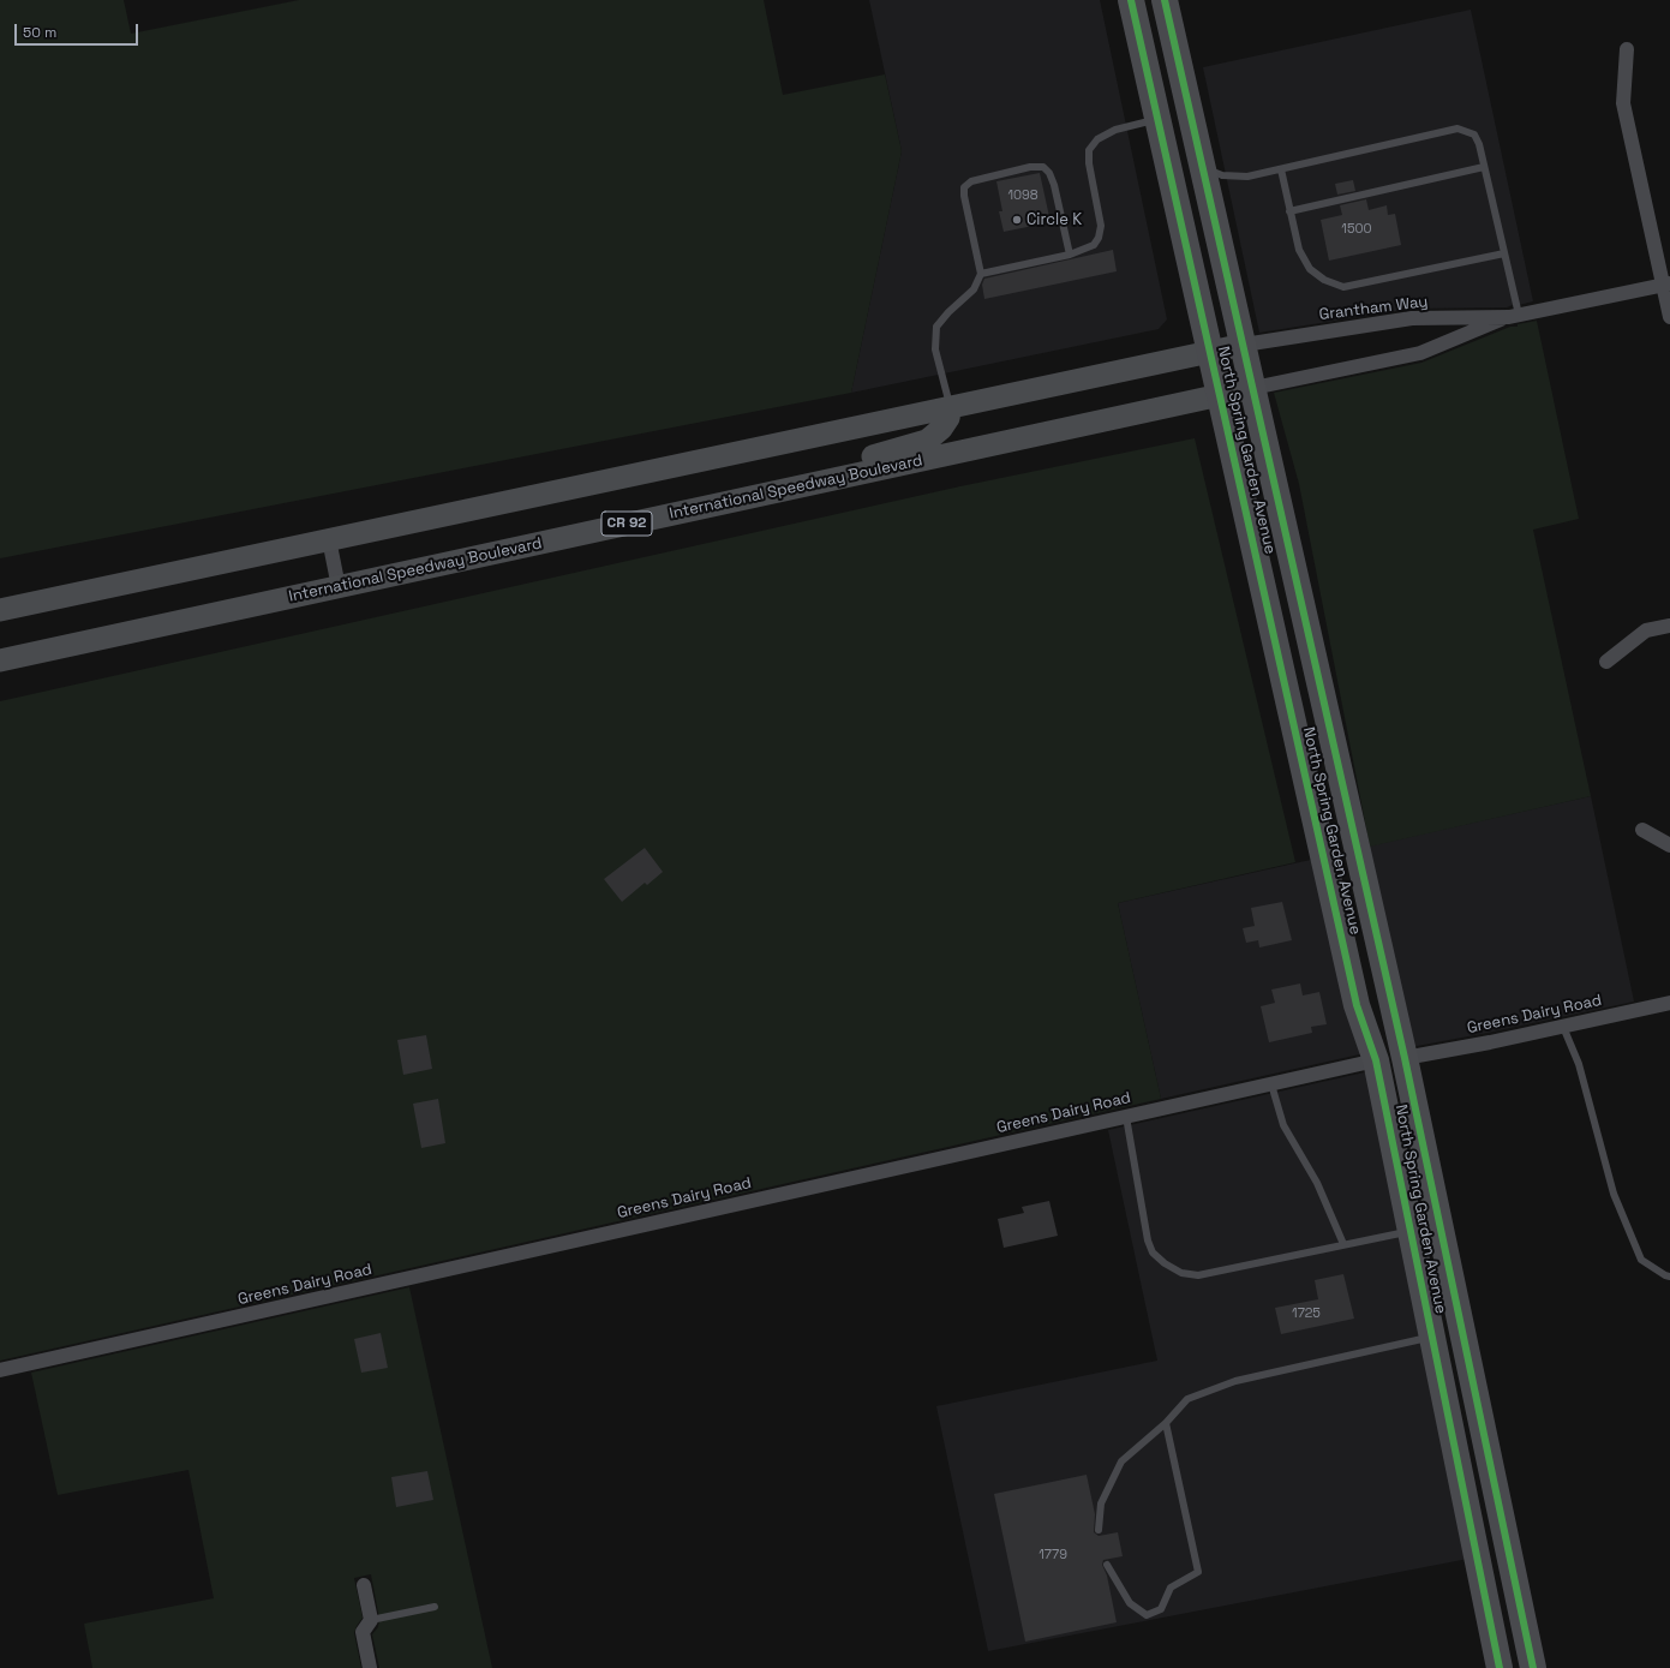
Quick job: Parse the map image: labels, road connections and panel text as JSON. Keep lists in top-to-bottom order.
{
  "streets": {
    "highway": ["North Spring Garden Avenue"],
    "main road": ["International Speedway Boulevard", "CR 92"],
    "street": ["Grantham Way", "Greens Dairy Road"]
  },
  "crossings": [
    ["Grantham Way", "North Spring Garden Avenue"],
    ["Grantham Way", "International Speedway Boulevard"],
    ["North Spring Garden Avenue", "International Speedway Boulevard"],
    ["North Spring Garden Avenue", "Greens Dairy Road"]
  ],
  "places": ["Circle K"],
  "house_numbers": [
    "1098",
    "1500",
    "1725",
    "1779"
  ],
  "scale_bar": "50 m"
}
